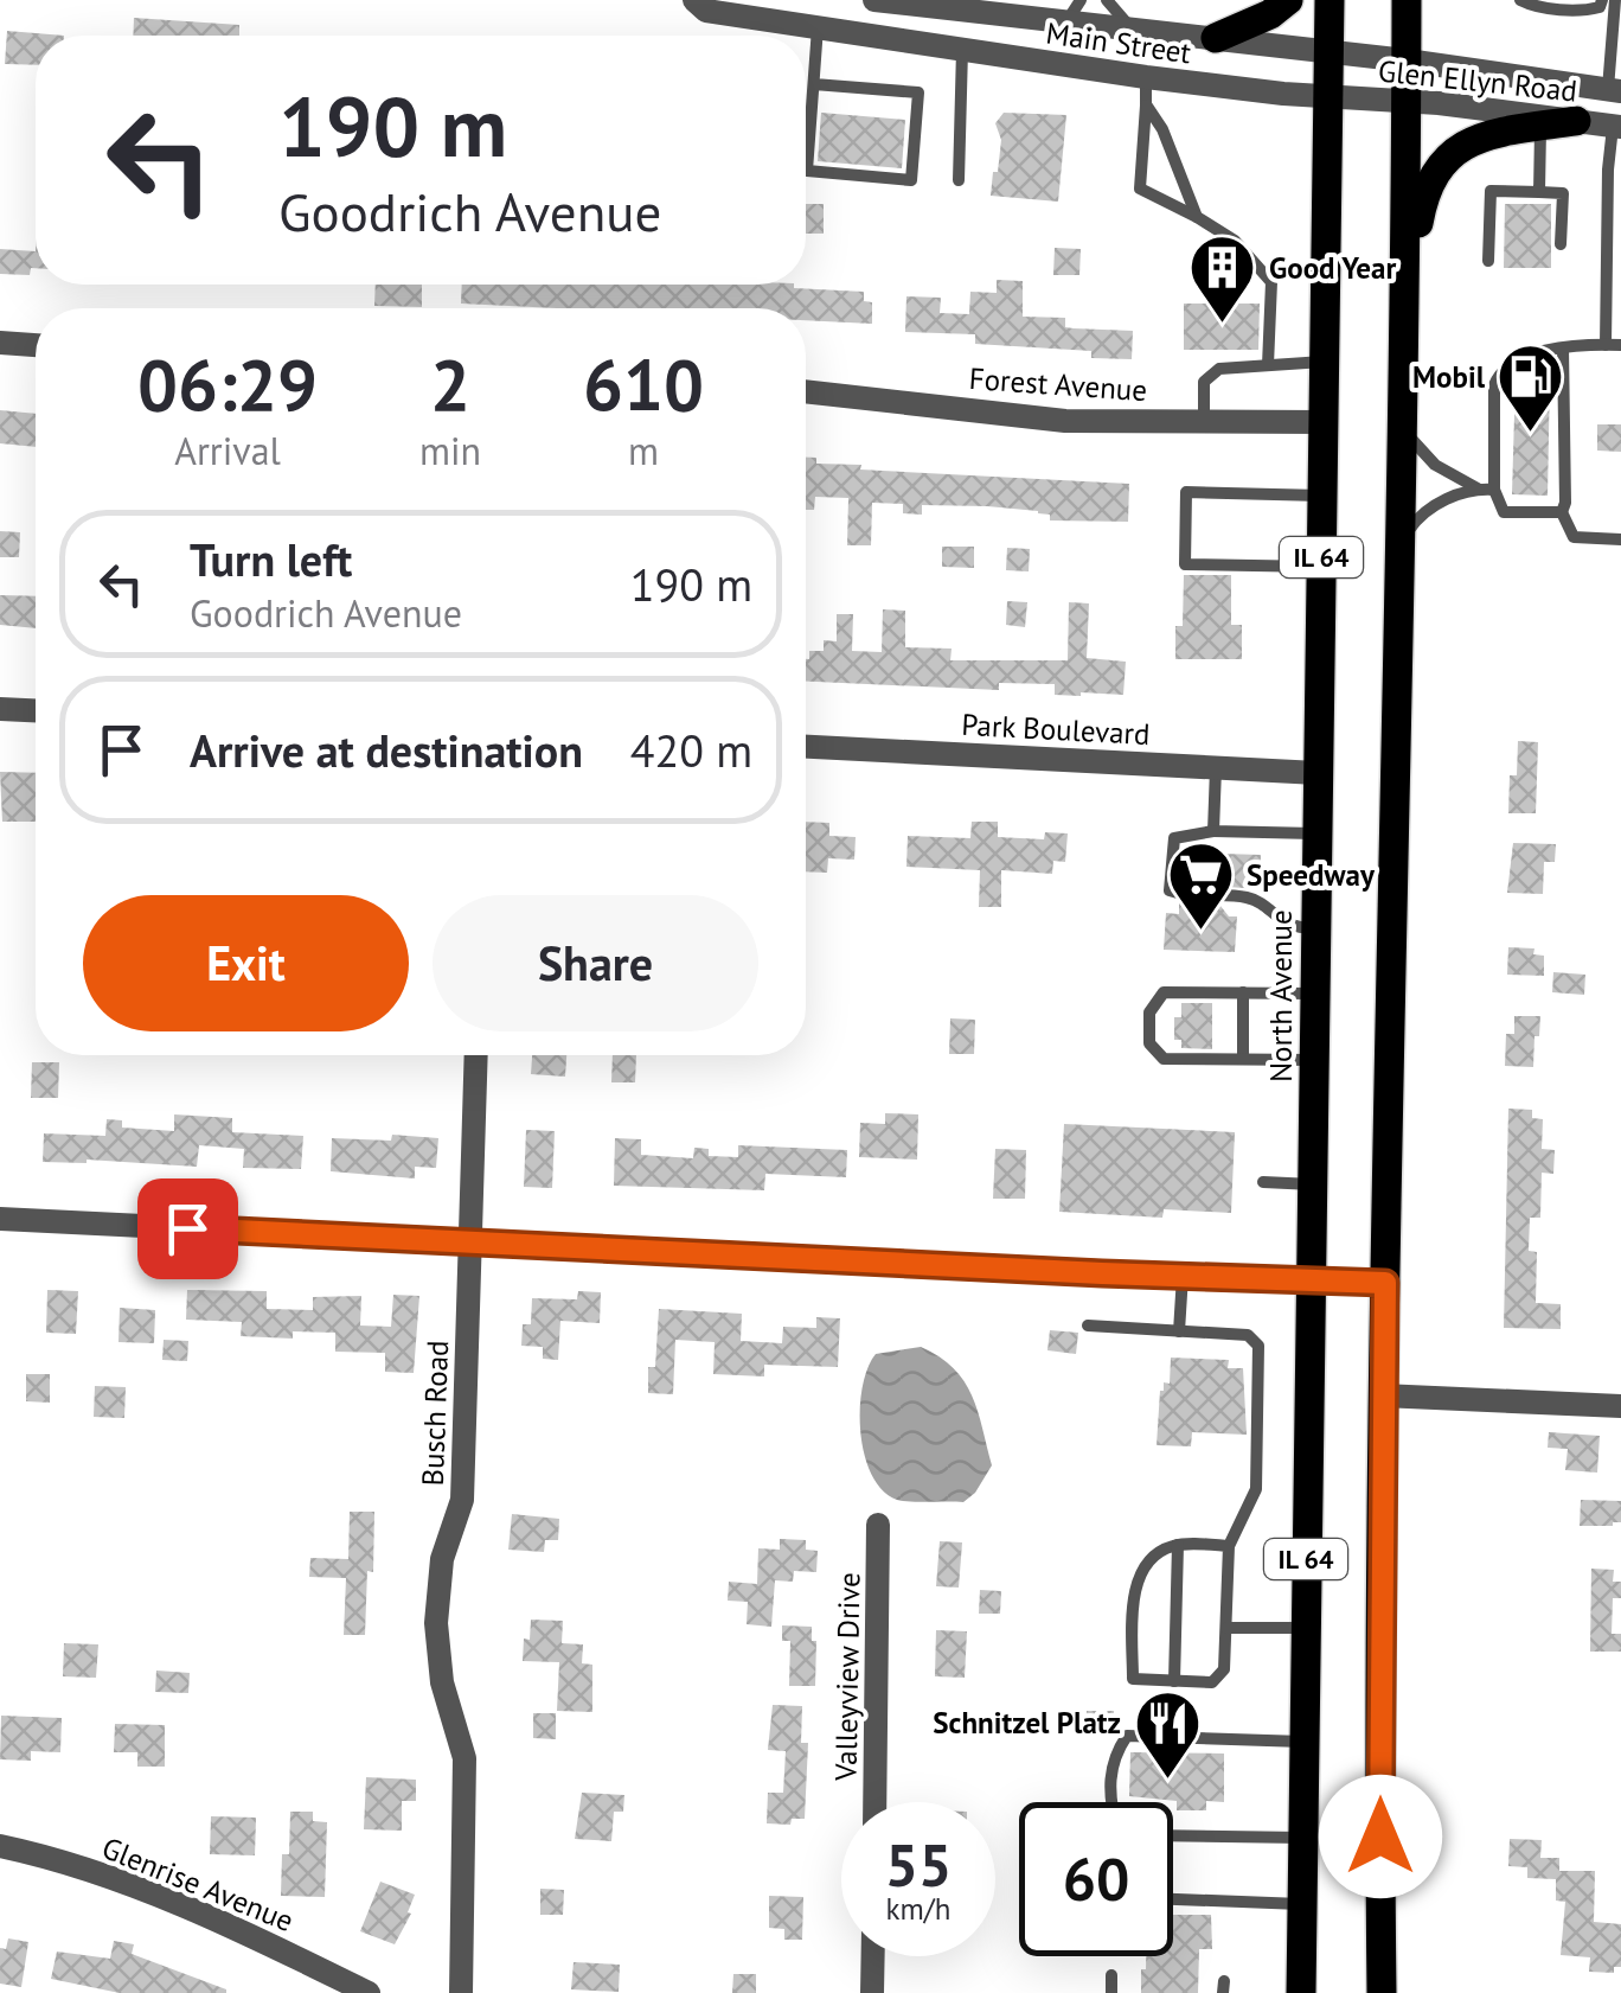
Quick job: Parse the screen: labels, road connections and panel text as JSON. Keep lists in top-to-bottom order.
{
  "streets": {
    "main road": ["IL 64", "North Avenue"],
    "street": [
      "Main Street",
      "Glen Ellyn Road",
      "Forest Avenue",
      "Park Boulevard",
      "Busch Road",
      "Valleyview Drive",
      "Glenrise Avenue"
    ]
  },
  "crossings": [
    ["Main Street", "Glen Ellyn Road"],
    ["Main Street", "North Avenue"],
    ["Glen Ellyn Road", "IL 64"],
    ["Glen Ellyn Road", "North Avenue"],
    ["Forest Avenue", "North Avenue"],
    ["Park Boulevard", "North Avenue"]
  ],
  "places": {
    "building": ["Good Year"],
    "fuel station": ["Mobil"],
    "supermarket": ["Speedway"],
    "restaurant": ["Schnitzel Platz"]
  },
  "page": {
    "turn": ["190 m", "Goodrich Avenue"],
    "eta": [
      "06:29",
      "Arrival",
      "2",
      "min",
      "610",
      "m"
    ],
    "list": [
      {
        "name": "Turn left",
        "note": "Goodrich Avenue",
        "value": "190 m"
      },
      {
        "name": "Arrive at destination",
        "value": "420 m"
      }
    ],
    "buttons": ["Exit", "Share"],
    "speed": "55 km/h",
    "limit": "60"
  }
}
